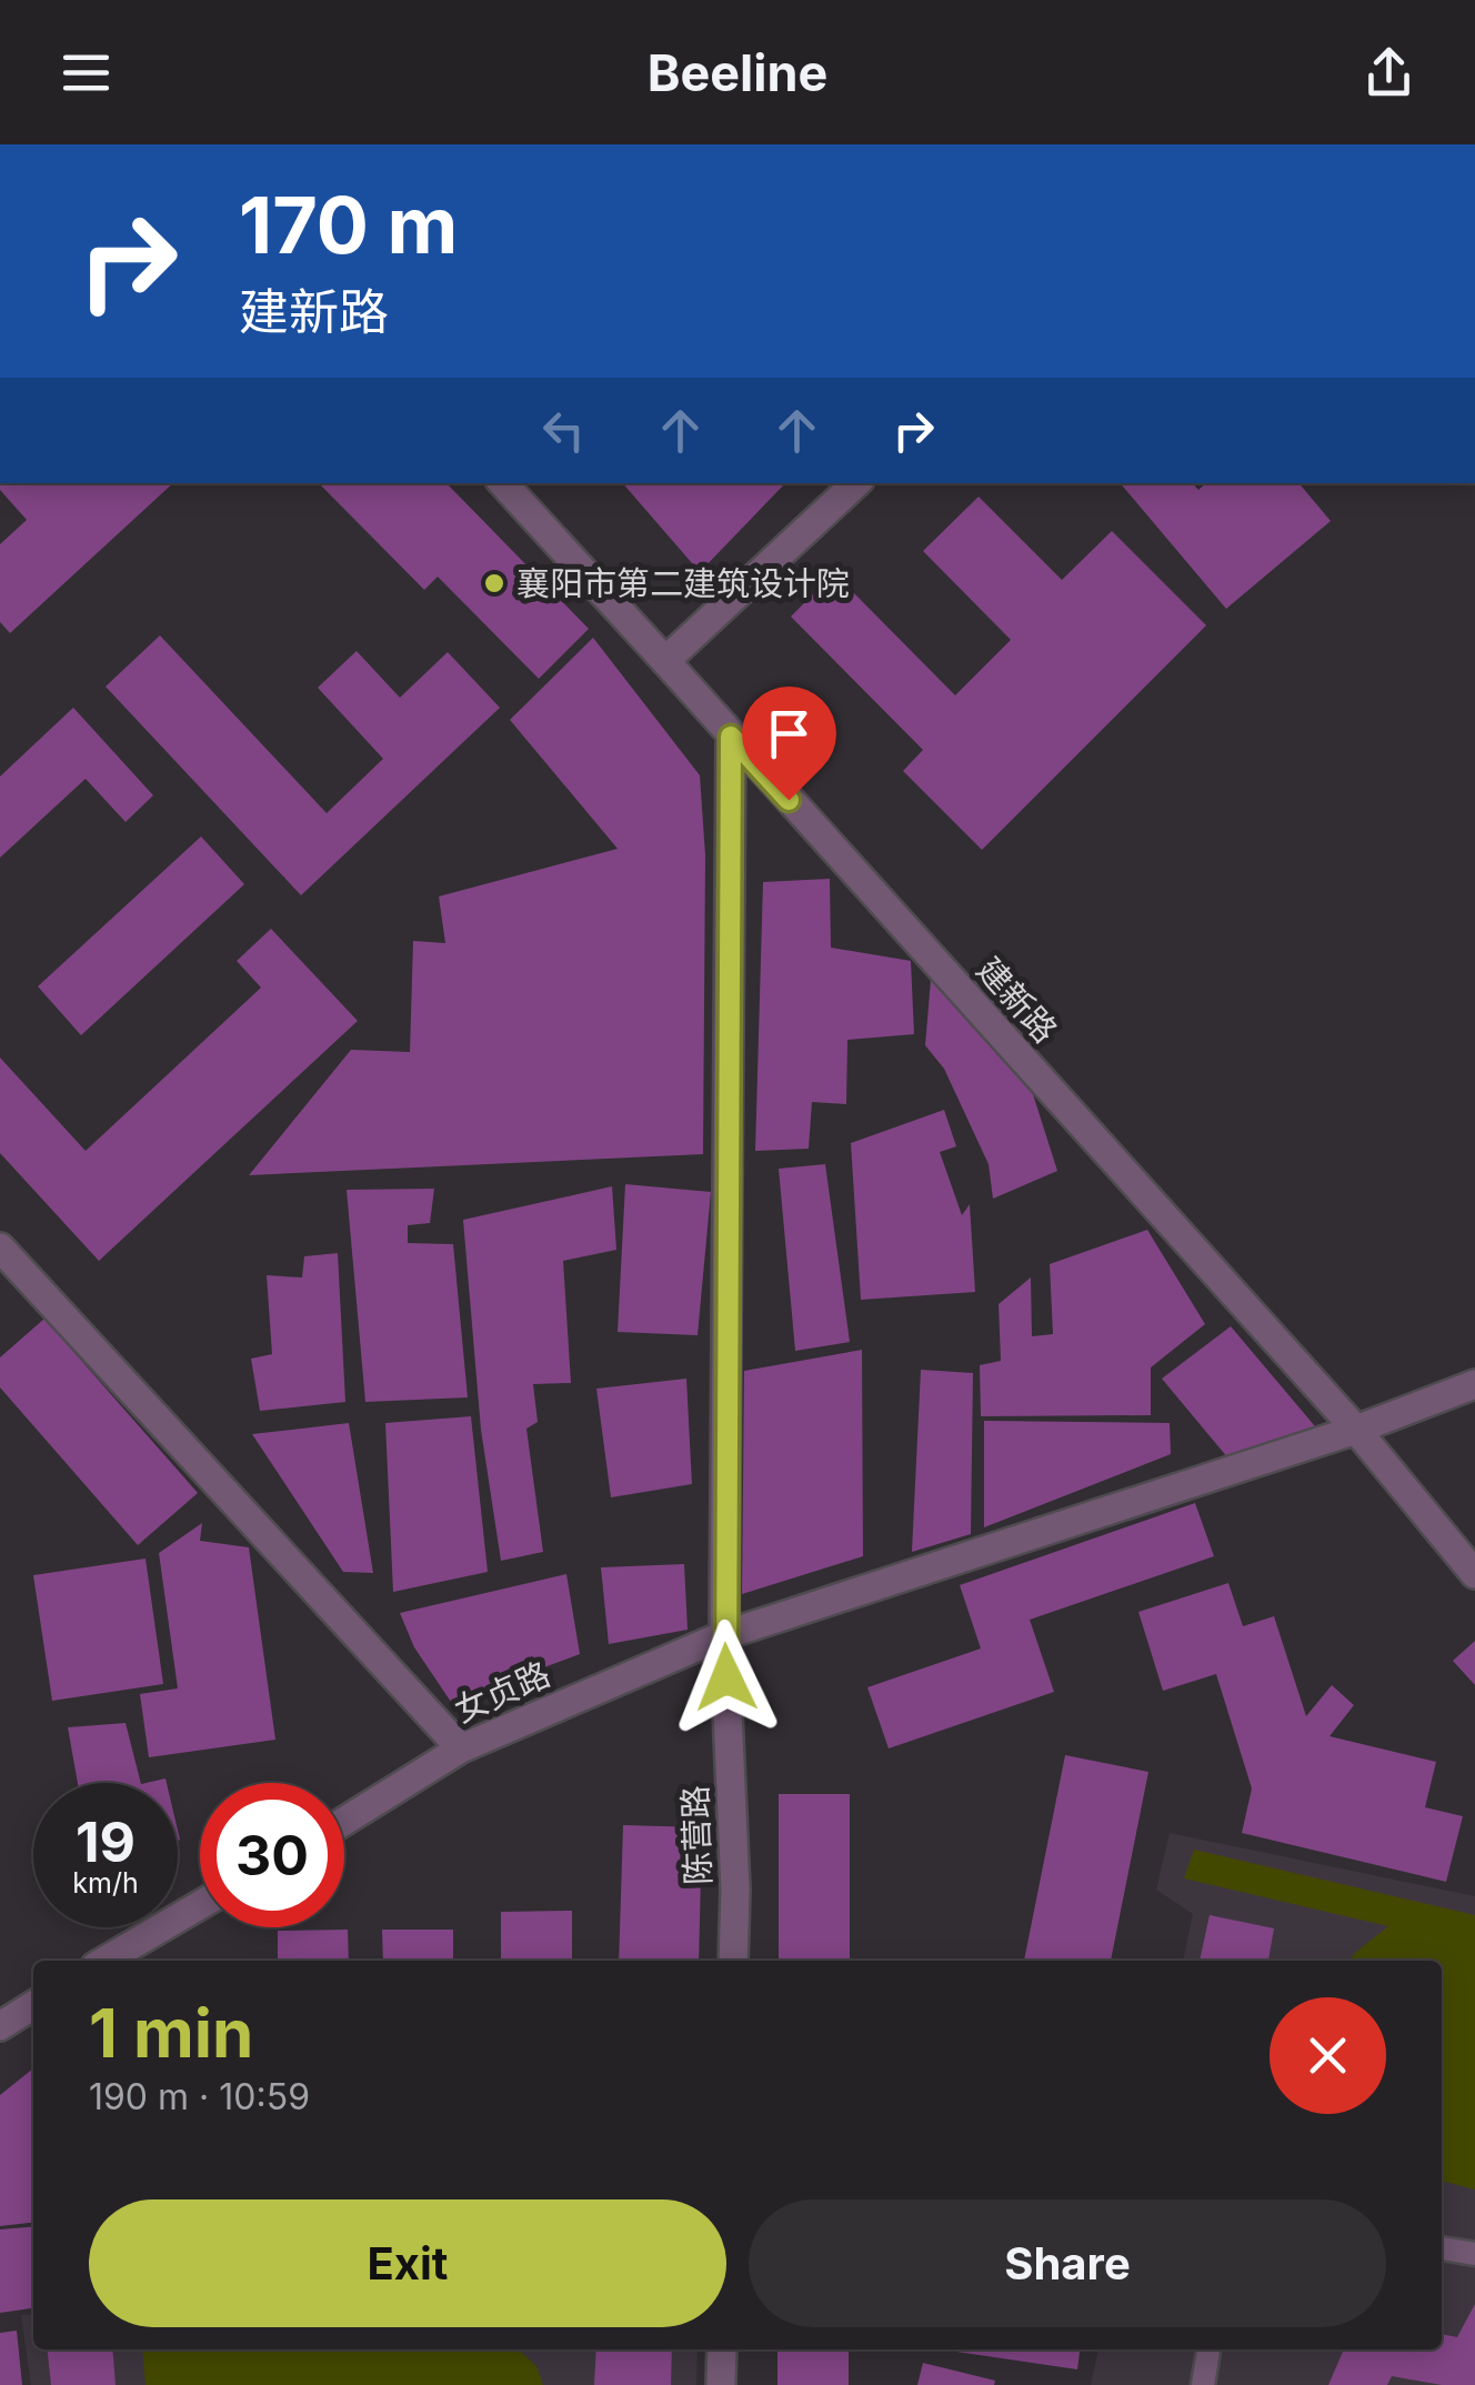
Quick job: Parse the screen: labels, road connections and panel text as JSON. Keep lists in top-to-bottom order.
{
  "streets": {
    "street": ["建新路", "女贞路", "陈营路"]
  },
  "crossings": [
    ["建新路", "女贞路"],
    ["建新路", "陈营路"],
    ["女贞路", "陈营路"]
  ],
  "places": ["襄阳市第二建筑设计院"],
  "page": {
    "header": "Beeline",
    "turn": ["170 m", "建新路"],
    "speed": "19 km/h",
    "limit": "30",
    "heading": ["1 min", "190 m · 10:59"],
    "buttons": ["Exit", "Share"]
  }
}
